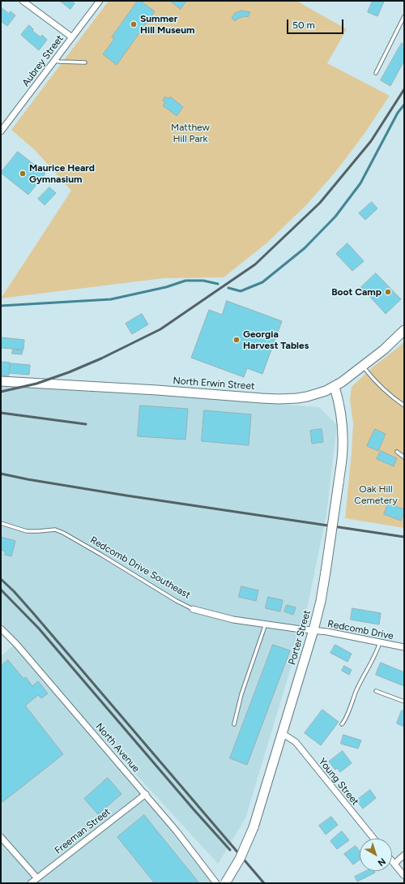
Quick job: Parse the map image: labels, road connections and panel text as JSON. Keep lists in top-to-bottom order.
{
  "streets": {
    "street": [
      "Aubrey Street",
      "North Erwin Street",
      "Redcomb Drive Southeast",
      "Redcomb Drive",
      "Porter Street",
      "North Avenue",
      "Young Street",
      "Freeman Street"
    ]
  },
  "crossings": [
    ["North Erwin Street", "Porter Street"],
    ["Redcomb Drive Southeast", "Redcomb Drive"],
    ["Redcomb Drive Southeast", "Porter Street"],
    ["Redcomb Drive", "Porter Street"],
    ["Porter Street", "Young Street"],
    ["North Avenue", "Freeman Street"]
  ],
  "parks": ["Matthew Hill Park", "Oak Hill Cemetery"],
  "places": [
    "Summer Hill Museum",
    "Maurice Heard Gymnasium",
    "Boot Camp",
    "Georgia Harvest Tables"
  ],
  "scale_bar": "50 m",
  "north": "bottom right"
}
